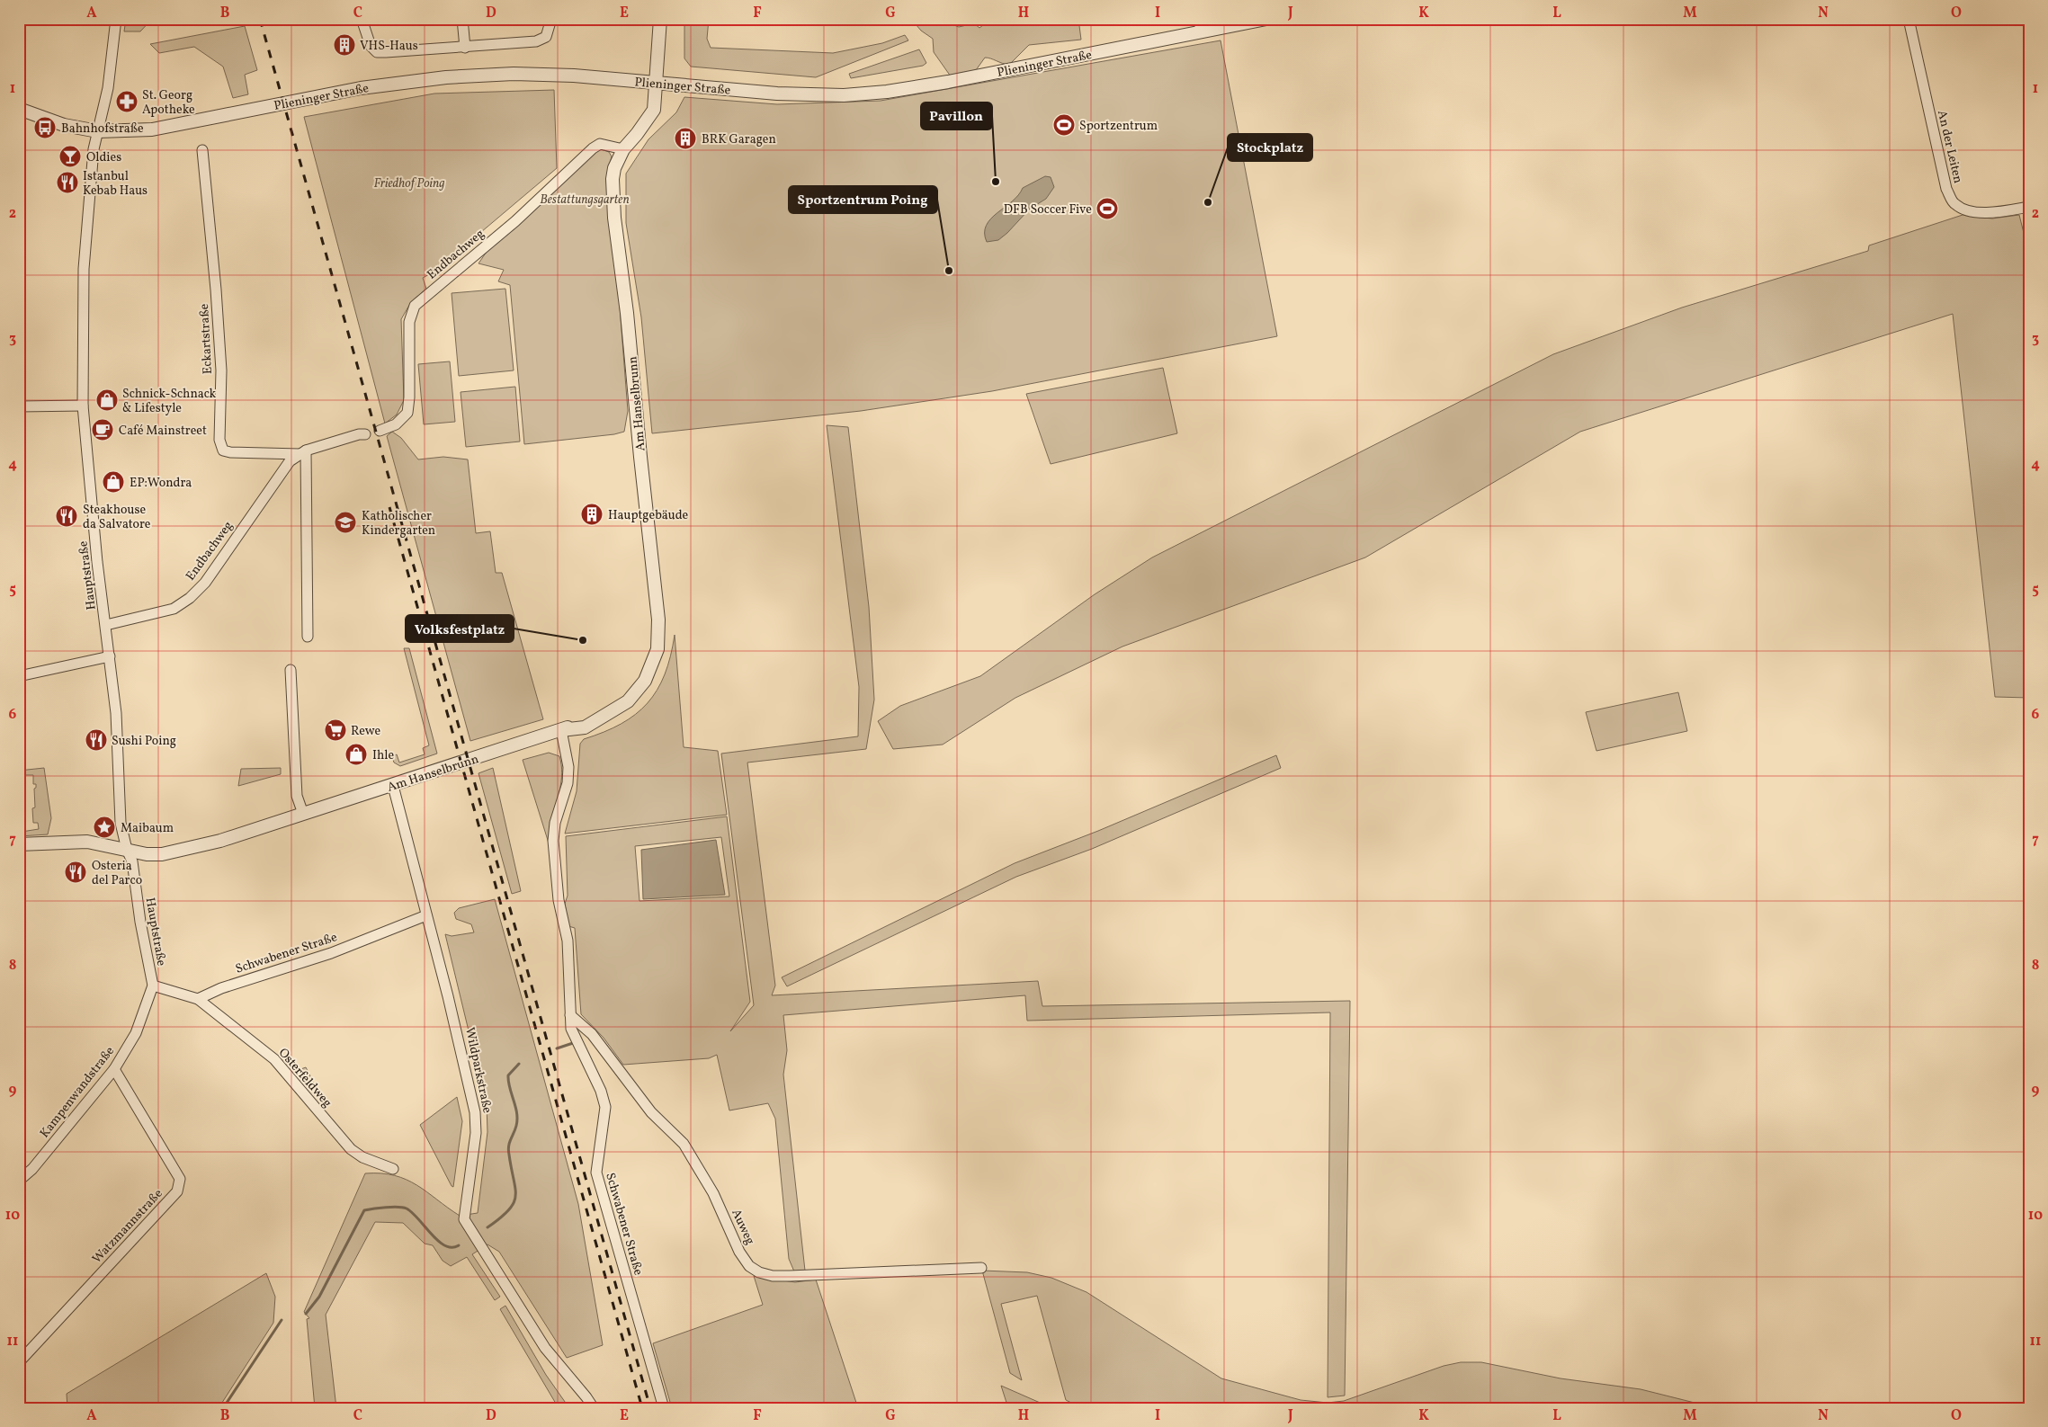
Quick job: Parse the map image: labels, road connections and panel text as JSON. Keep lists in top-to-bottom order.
{
  "streets": {
    "street": [
      "Plieninger Straße",
      "An der Leiten",
      "Endbachweg",
      "Eckartstraße",
      "Am Hanselbrunn",
      "Hauptstraße",
      "Schwabener Straße",
      "Wildparkstraße",
      "Osterfeldweg",
      "Kampenwandstraße",
      "Watzmannstraße",
      "Auweg"
    ]
  },
  "crossings": [
    ["Plieninger Straße", "Am Hanselbrunn"],
    ["Plieninger Straße", "Hauptstraße"],
    ["Endbachweg", "Eckartstraße"],
    ["Endbachweg", "Am Hanselbrunn"],
    ["Endbachweg", "Hauptstraße"],
    ["Am Hanselbrunn", "Hauptstraße"],
    ["Am Hanselbrunn", "Schwabener Straße"],
    ["Am Hanselbrunn", "Wildparkstraße"],
    ["Hauptstraße", "Kampenwandstraße"],
    ["Schwabener Straße", "Wildparkstraße"],
    ["Schwabener Straße", "Osterfeldweg"],
    ["Schwabener Straße", "Auweg"],
    ["Kampenwandstraße", "Watzmannstraße"]
  ],
  "parks": ["Friedhof Poing", "Bestattungsgarten"],
  "places": {
    "building": ["VHS-Haus", "BRK Garagen", "Hauptgebäude"],
    "pharmacy": ["St. Georg Apotheke"],
    "sports": ["Sportzentrum", "DFB Soccer Five"],
    "bus stop": ["Bahnhofstraße"],
    "bar": ["Oldies"],
    "other": [
      "Pavillon",
      "Stockplatz",
      "Sportzentrum Poing",
      "Volksfestplatz"
    ],
    "restaurant": [
      "Istanbul Kebab Haus",
      "Steakhouse da Salvatore",
      "Sushi Poing",
      "Osteria del Parco"
    ],
    "shop": ["Schnick-Schnack & Lifestyle", "EP:Wondra", "Ihle"],
    "cafe": ["Café Mainstreet"],
    "school or university": ["Katholischer Kindergarten"],
    "supermarket": ["Rewe"],
    "place": ["Maibaum"]
  },
  "grid": {
    "columns": [
      "A",
      "B",
      "C",
      "D",
      "E",
      "F",
      "G",
      "H",
      "I",
      "J",
      "K",
      "L",
      "M",
      "N",
      "O"
    ],
    "rows": [
      "1",
      "2",
      "3",
      "4",
      "5",
      "6",
      "7",
      "8",
      "9",
      "10",
      "11"
    ]
  }
}
